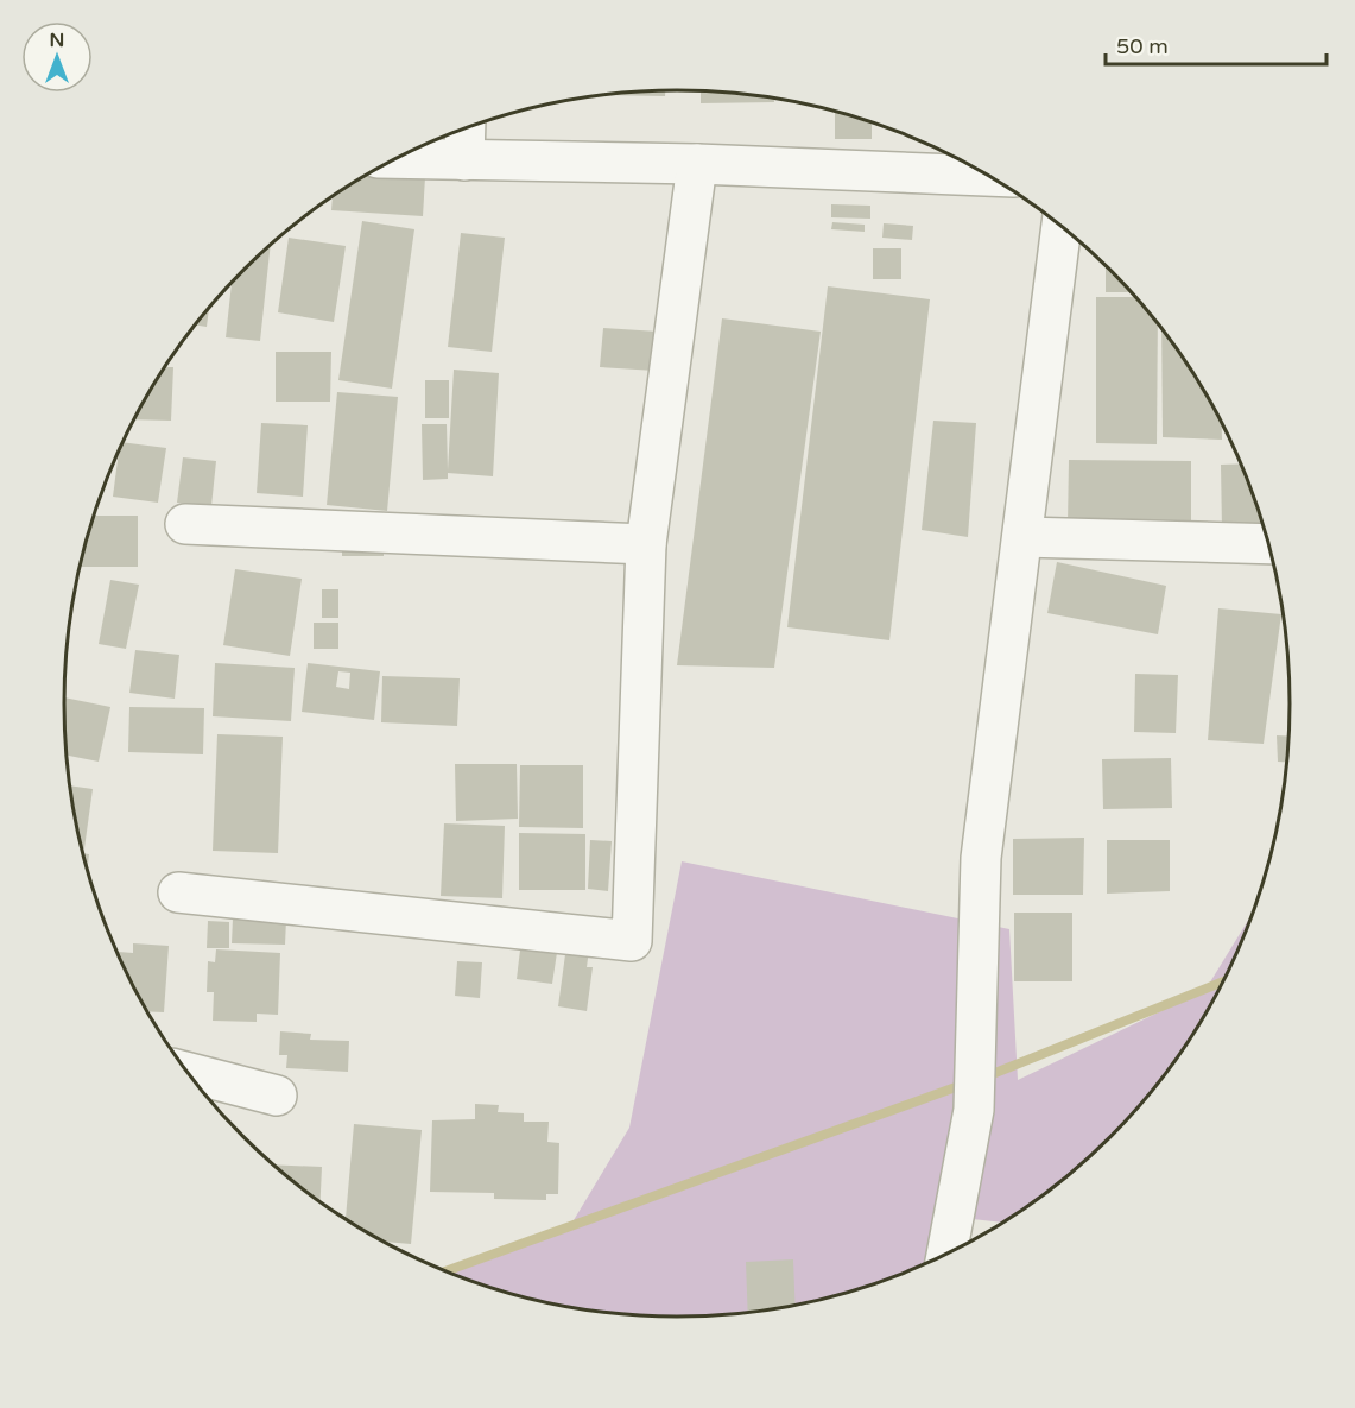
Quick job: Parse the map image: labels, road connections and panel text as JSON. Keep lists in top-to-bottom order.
{
  "scale_bar": "50 m",
  "north": "top"
}
